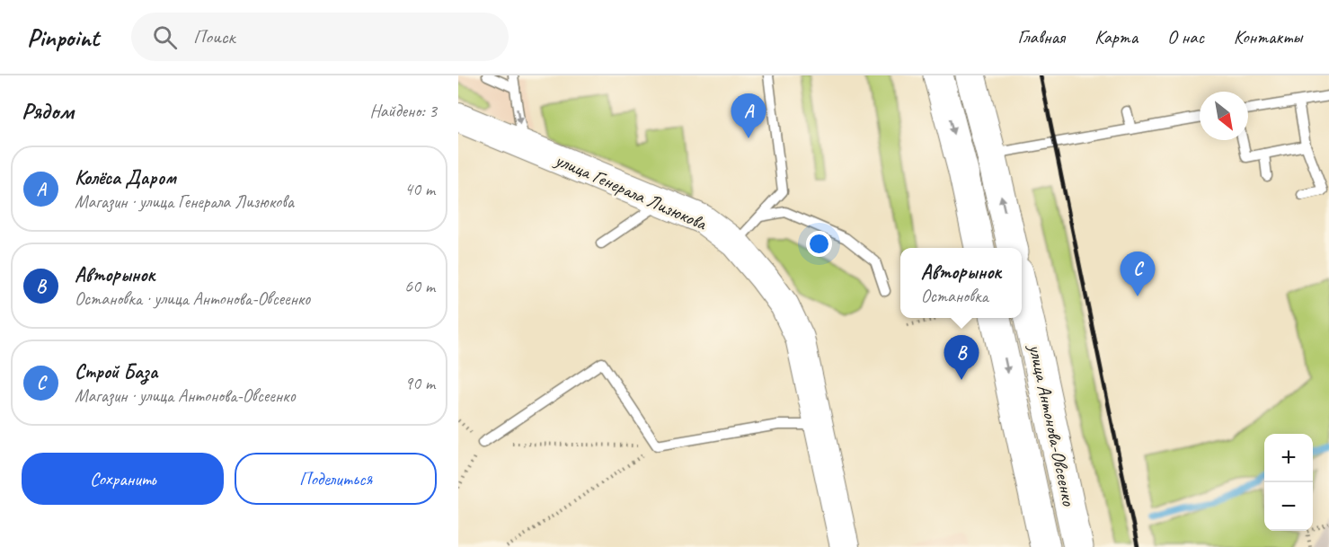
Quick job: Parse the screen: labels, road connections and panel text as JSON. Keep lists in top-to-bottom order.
{
  "streets": {
    "highway": ["улица Антонова-Овсеенко"],
    "street": ["улица Генерала Лизюкова"]
  },
  "north": "bottom right",
  "page": {
    "header": "Pinpoint",
    "search": "Поиск",
    "nav": [
      "Главная",
      "Карта",
      "О нас",
      "Контакты"
    ],
    "heading": ["Рядом", "Найдено: 3"],
    "pins": ["A", "C", "B"],
    "list": [
      {
        "mark": "A",
        "name": "Колёса Даром",
        "note": "Магазин · улица Генерала Лизюкова",
        "value": "40 m"
      },
      {
        "mark": "B",
        "name": "Авторынок",
        "note": "Остановка · улица Антонова-Овсеенко",
        "value": "60 m"
      },
      {
        "mark": "C",
        "name": "Строй База",
        "note": "Магазин · улица Антонова-Овсеенко",
        "value": "90 m"
      }
    ],
    "popup": ["Авторынок", "Остановка"],
    "map_buttons": ["+", "−"],
    "buttons": ["Сохранить", "Поделиться"]
  }
}
